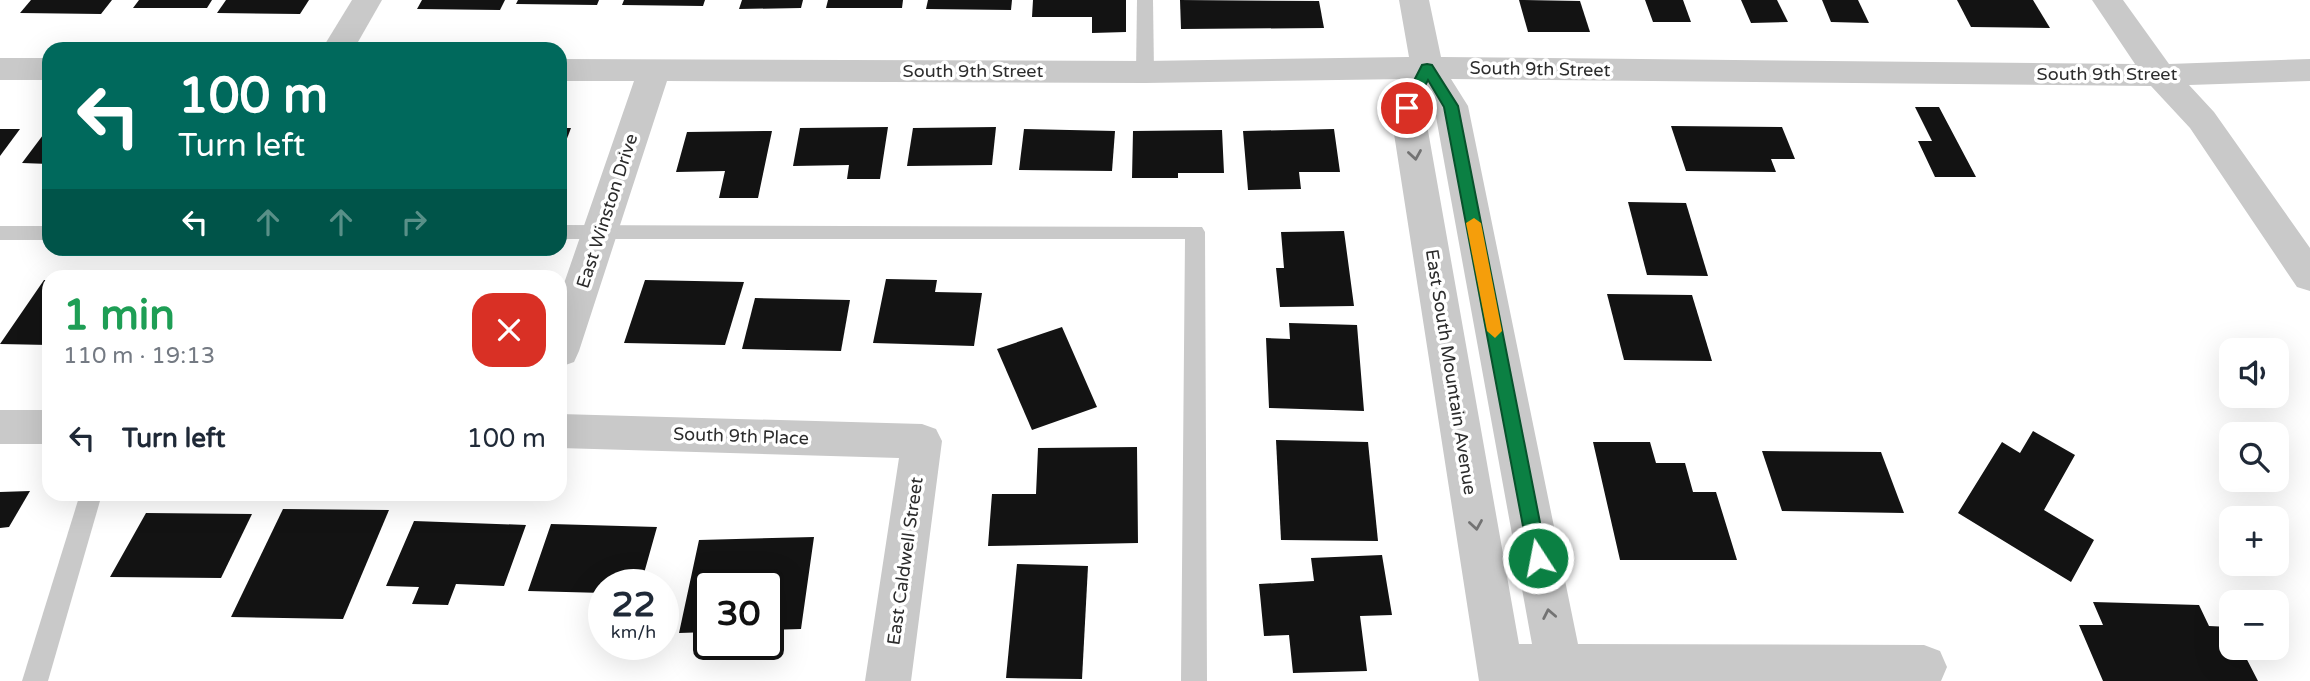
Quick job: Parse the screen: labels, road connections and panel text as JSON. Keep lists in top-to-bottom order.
{
  "streets": {
    "street": [
      "South 9th Street",
      "East Winston Drive",
      "East South Mountain Avenue",
      "South 9th Place",
      "East Caldwell Street"
    ]
  },
  "crossings": [
    ["South 9th Street", "East Winston Drive"],
    ["South 9th Street", "East South Mountain Avenue"],
    ["South 9th Place", "East Caldwell Street"]
  ],
  "page": {
    "turn": ["100 m", "Turn left"],
    "heading": ["1 min", "110 m · 19:13"],
    "map_buttons": ["+", "−"],
    "list": [
      {
        "name": "Turn left",
        "value": "100 m"
      }
    ],
    "speed": "22 km/h",
    "limit": "30"
  }
}
